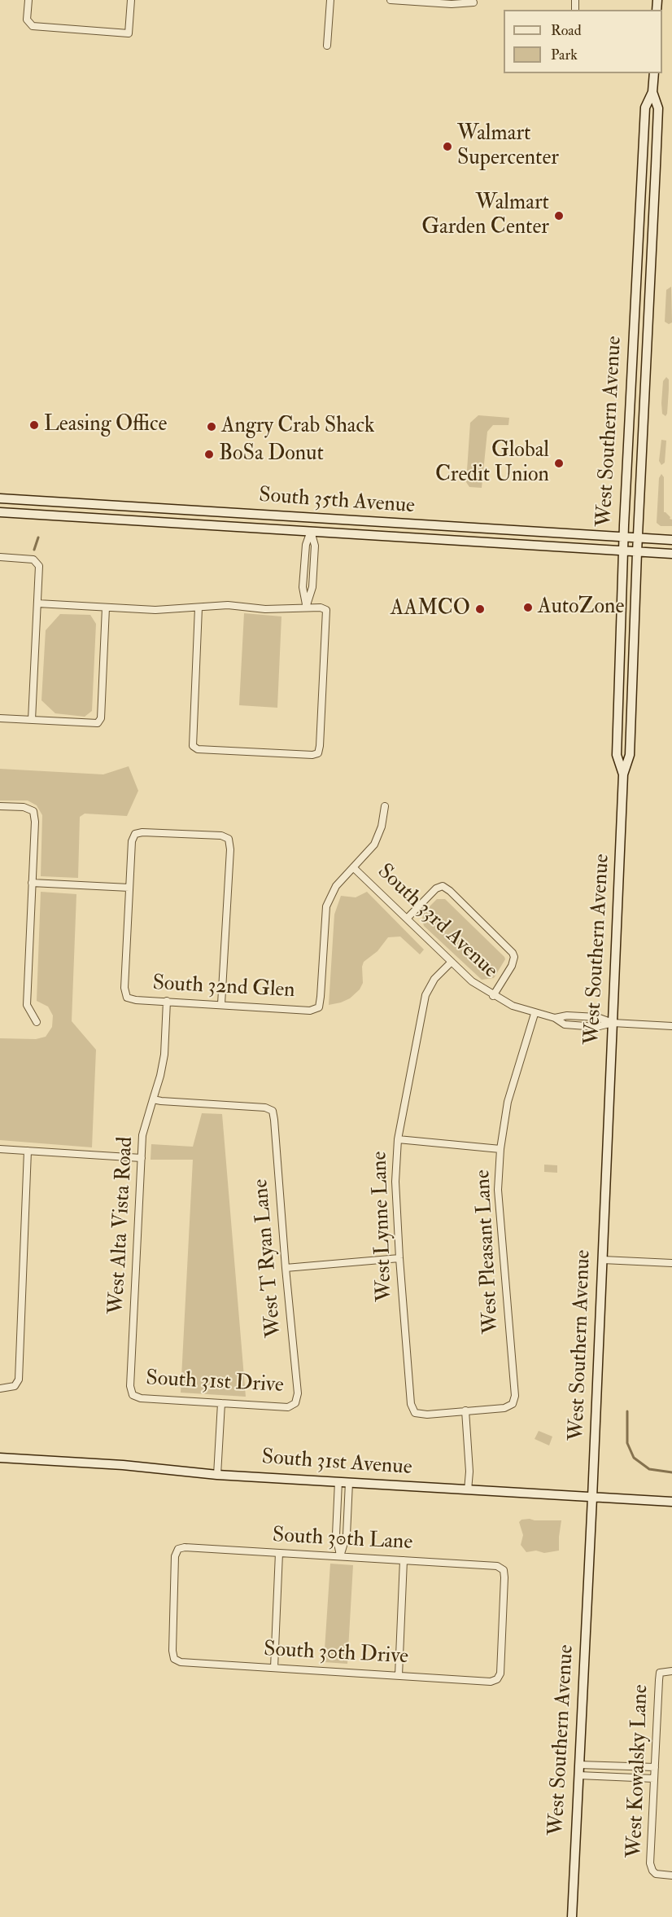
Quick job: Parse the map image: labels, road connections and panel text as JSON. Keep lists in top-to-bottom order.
{
  "streets": {
    "main road": ["West Southern Avenue", "South 35th Avenue", "South 31st Avenue"],
    "street": [
      "South 33rd Avenue",
      "South 32nd Glen",
      "West Alta Vista Road",
      "West Lynne Lane",
      "West Pleasant Lane",
      "West T Ryan Lane",
      "South 31st Drive",
      "South 30th Lane",
      "South 30th Drive",
      "West Kowalsky Lane"
    ]
  },
  "crossings": [
    ["West Southern Avenue", "South 35th Avenue"],
    ["West Southern Avenue", "South 33rd Avenue"],
    ["West Southern Avenue", "South 31st Avenue"],
    ["South 33rd Avenue", "South 32nd Glen"],
    ["South 33rd Avenue", "West Lynne Lane"],
    ["South 33rd Avenue", "West Pleasant Lane"],
    ["South 32nd Glen", "West Alta Vista Road"],
    ["West Alta Vista Road", "West T Ryan Lane"],
    ["West Alta Vista Road", "South 31st Drive"],
    ["West Lynne Lane", "West Pleasant Lane"],
    ["West T Ryan Lane", "South 31st Drive"],
    ["South 30th Lane", "South 30th Drive"]
  ],
  "places": [
    "Walmart Supercenter",
    "Walmart Garden Center",
    "Leasing Office",
    "Angry Crab Shack",
    "BoSa Donut",
    "Global Credit Union",
    "AutoZone",
    "AAMCO"
  ],
  "legend": ["Road", "Park"]
}
